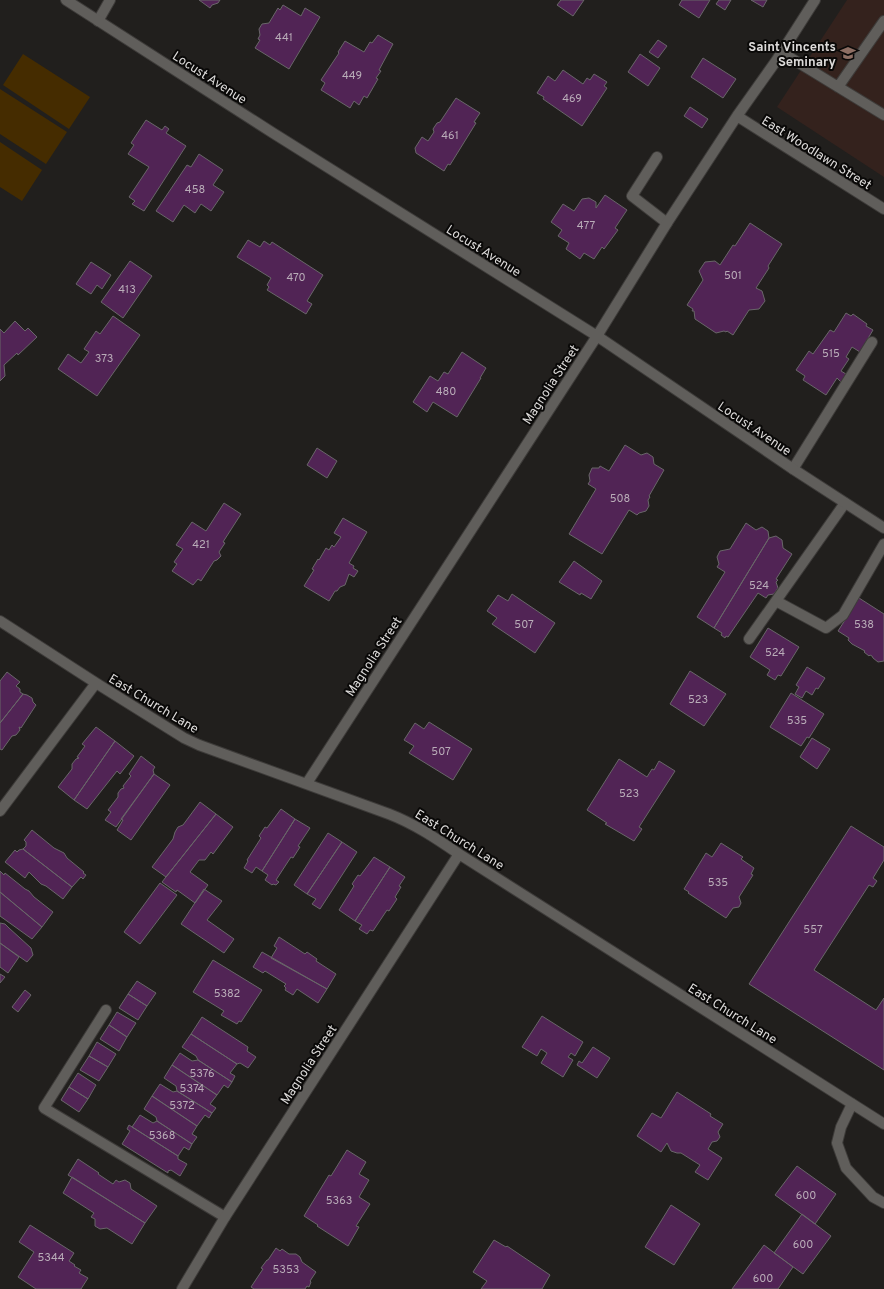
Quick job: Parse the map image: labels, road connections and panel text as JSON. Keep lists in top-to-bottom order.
{
  "streets": {
    "street": [
      "Locust Avenue",
      "East Woodlawn Street",
      "Magnolia Street",
      "East Church Lane"
    ]
  },
  "crossings": [
    ["Locust Avenue", "Magnolia Street"],
    ["East Woodlawn Street", "Magnolia Street"],
    ["Magnolia Street", "East Church Lane"]
  ],
  "places": {
    "school or university": ["Saint Vincents Seminary"]
  },
  "house_numbers": [
    "441",
    "449",
    "469",
    "461",
    "458",
    "477",
    "501",
    "470",
    "413",
    "515",
    "373",
    "480",
    "508",
    "421",
    "524",
    "507",
    "538",
    "524",
    "523",
    "535",
    "507",
    "523",
    "535",
    "557",
    "5382",
    "5376",
    "5374",
    "5372",
    "5368",
    "600",
    "5363",
    "600",
    "5344",
    "5353",
    "600"
  ]
}
